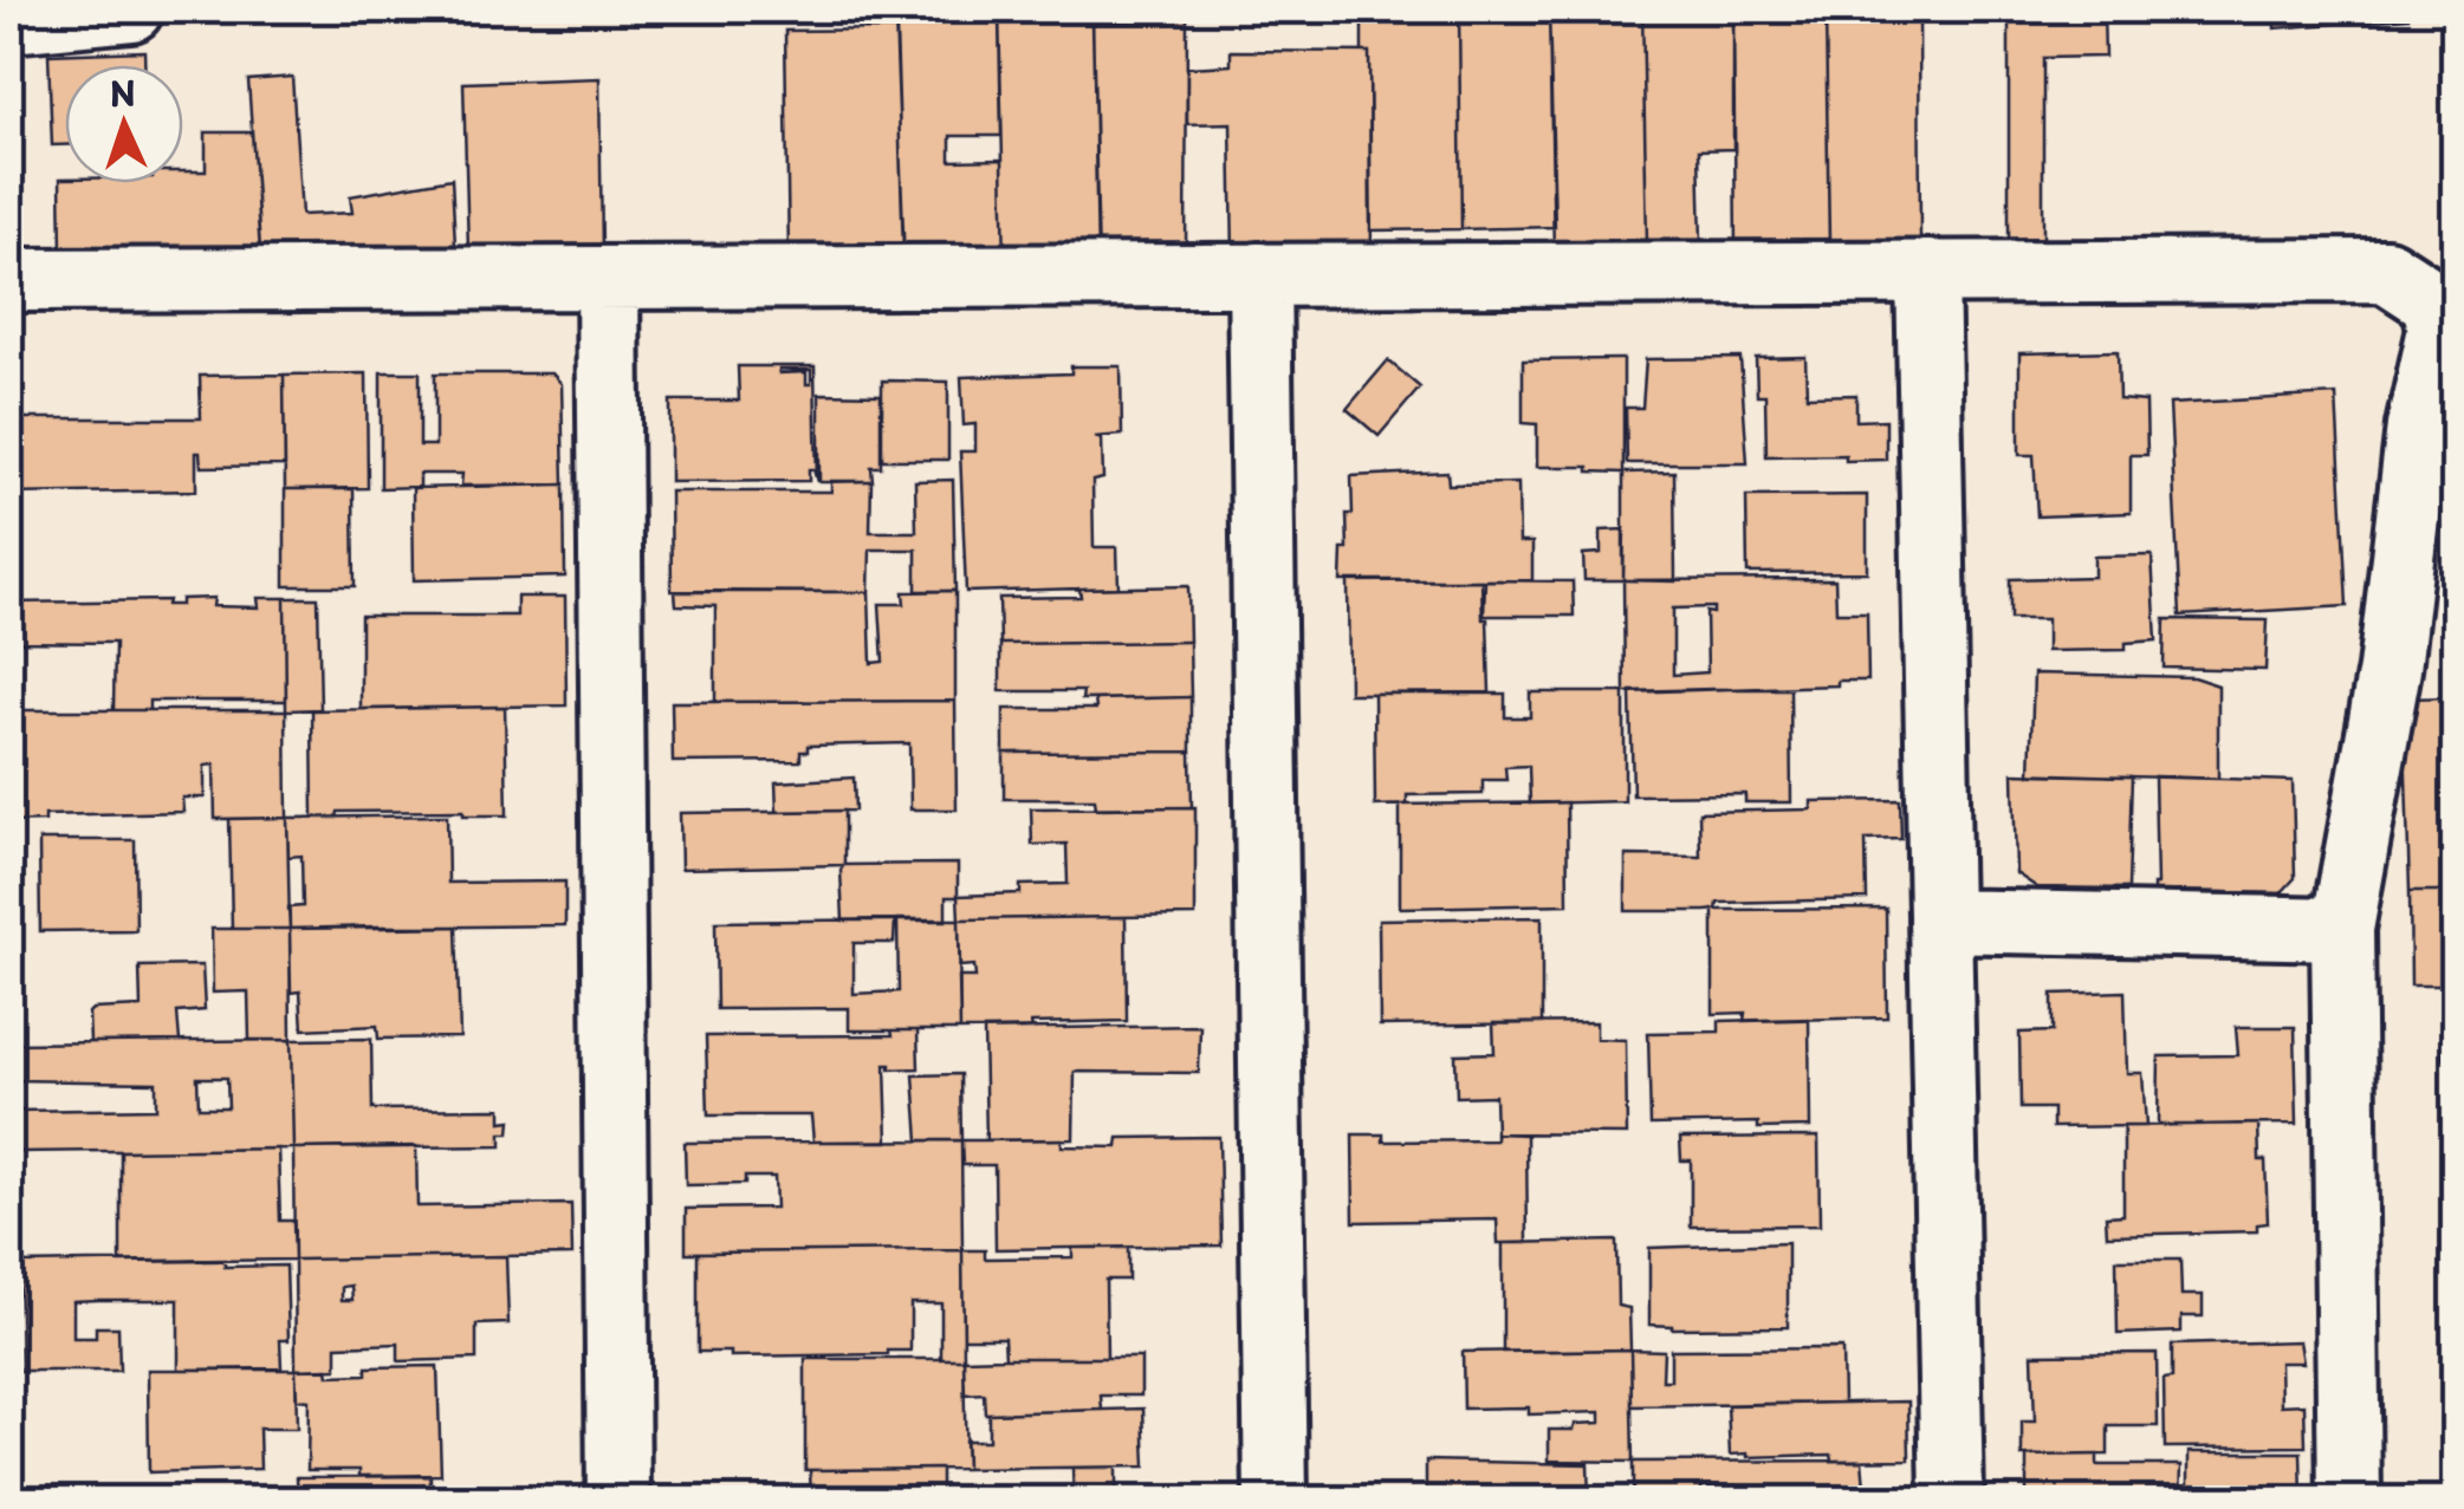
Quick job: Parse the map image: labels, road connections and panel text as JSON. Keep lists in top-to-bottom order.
{
  "north": "top"
}
